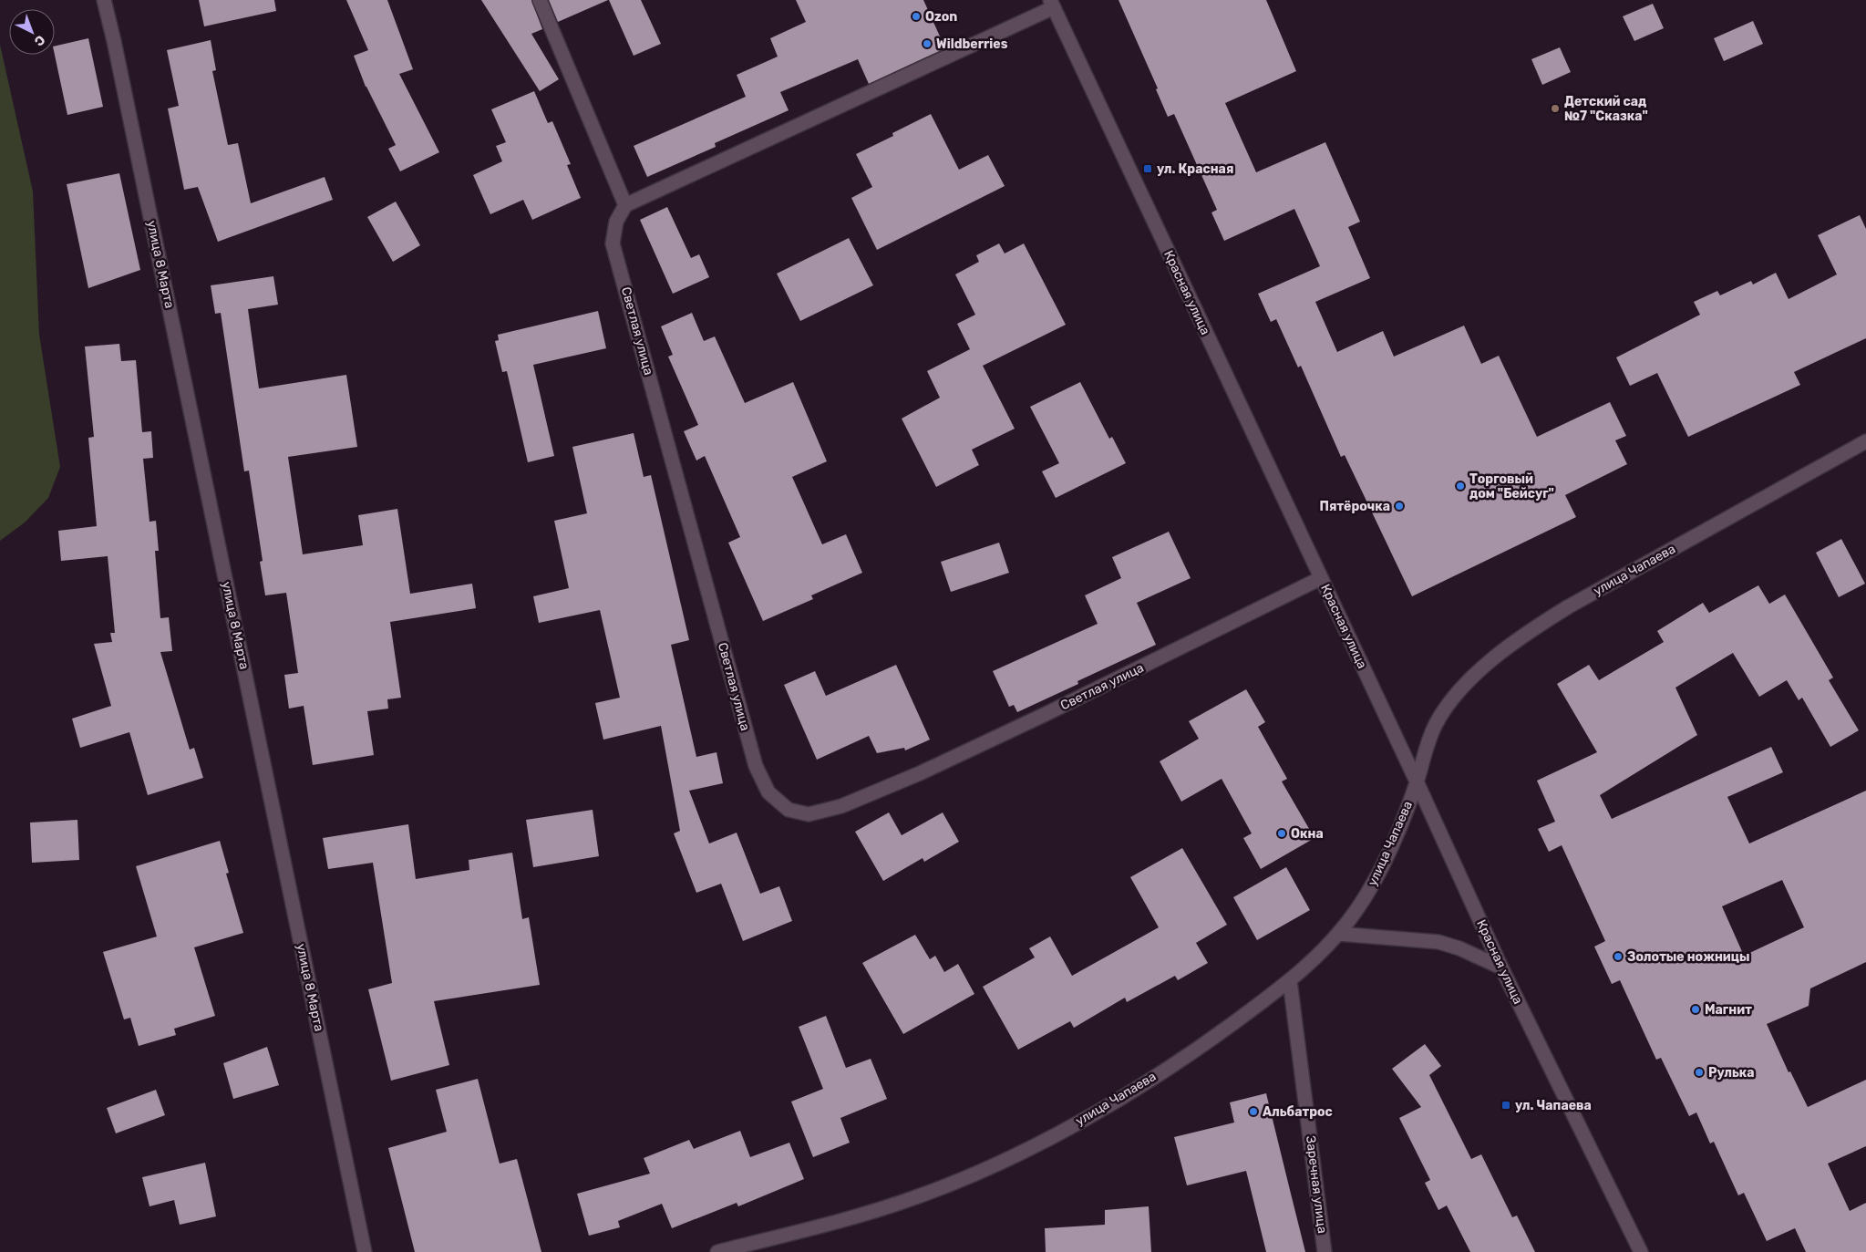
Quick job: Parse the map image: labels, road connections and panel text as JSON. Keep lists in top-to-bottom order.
{
  "streets": {
    "street": [
      "улица 8 Марта",
      "Красная улица",
      "Светлая улица",
      "улица Чапаева",
      "Заречная улица"
    ]
  },
  "crossings": [
    ["Красная улица", "Светлая улица"],
    ["Красная улица", "улица Чапаева"],
    ["улица Чапаева", "Заречная улица"]
  ],
  "places": {
    "other": [
      "Ozon",
      "Wildberries",
      "Детский сад №7 \"Сказка\"",
      "Торговый дом \"Бейсуг\"",
      "Пятёрочка",
      "Окна",
      "Золотые ножницы",
      "Магнит",
      "Рулька",
      "Альбатрос"
    ],
    "transit": ["ул. Красная", "ул. Чапаева"]
  },
  "north": "bottom right"
}
